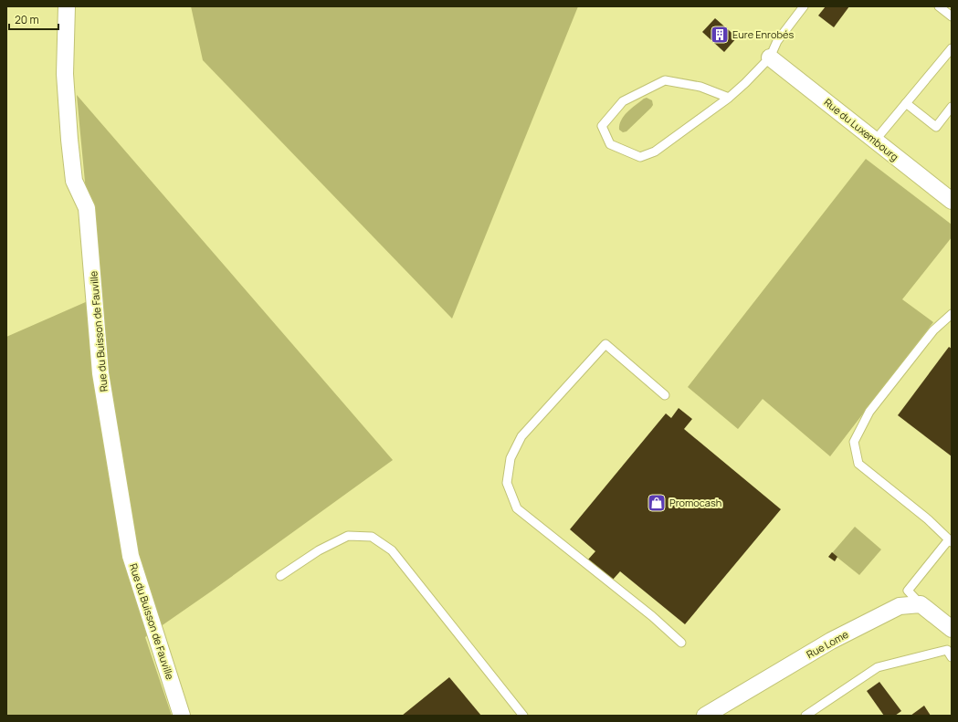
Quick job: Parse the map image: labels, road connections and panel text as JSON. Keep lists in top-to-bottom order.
{
  "streets": {
    "street": ["Rue du Luxembourg", "Rue du Buisson de Fauville", "Rue Lome"]
  },
  "places": {
    "building": ["Eure Enrobés"],
    "shop": ["Promocash"]
  },
  "scale_bar": "20 m"
}
